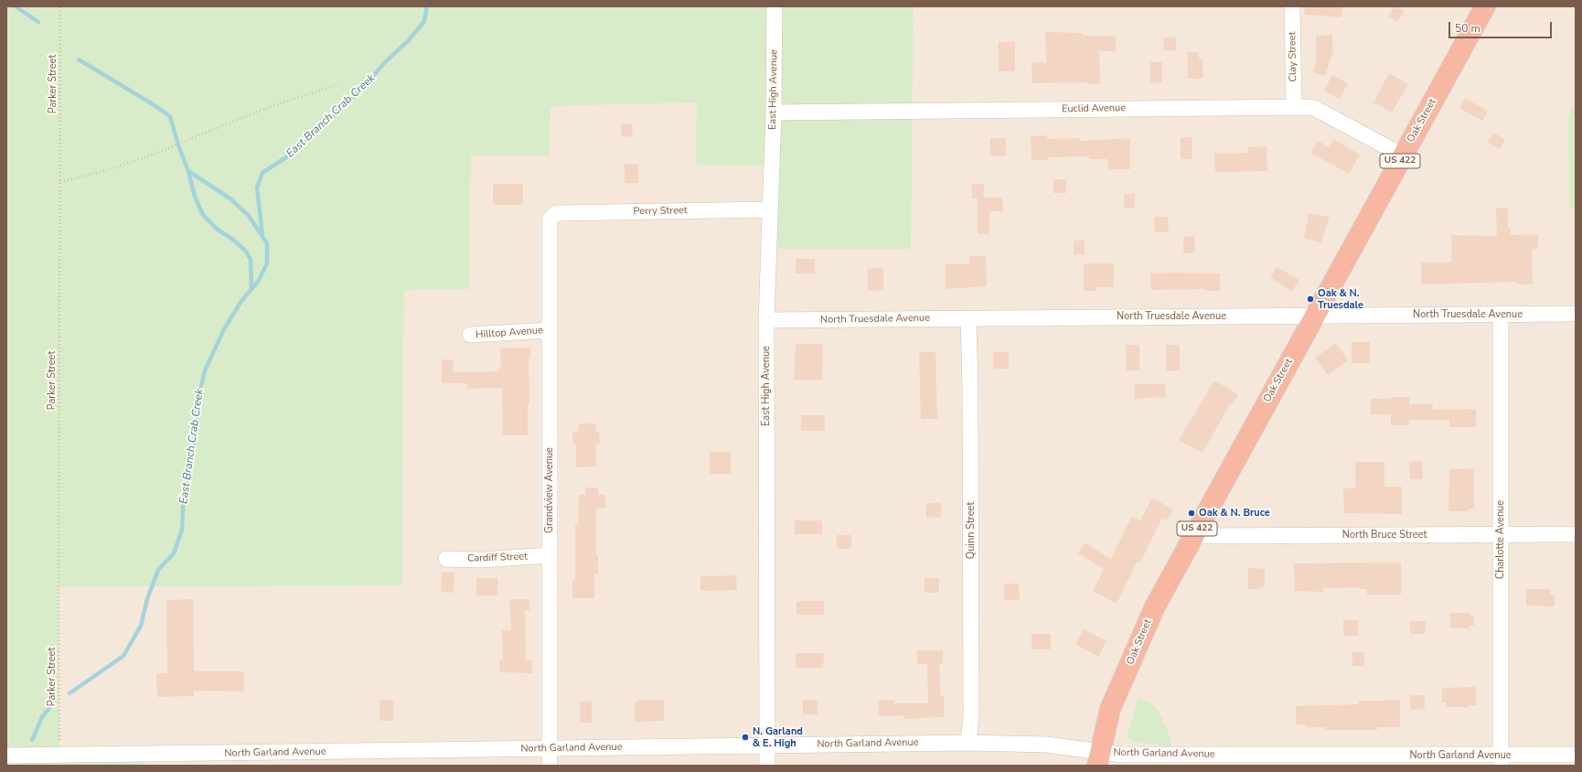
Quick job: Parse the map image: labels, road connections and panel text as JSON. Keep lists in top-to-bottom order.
{
  "streets": {
    "highway": ["Oak Street", "US 422"],
    "street": [
      "Clay Street",
      "East High Avenue",
      "Euclid Avenue",
      "Perry Street",
      "North Truesdale Avenue",
      "Hilltop Avenue",
      "Grandview Avenue",
      "Quinn Street",
      "North Bruce Street",
      "Charlotte Avenue",
      "Cardiff Street",
      "North Garland Avenue"
    ],
    "path": ["Parker Street"]
  },
  "crossings": [
    ["Clay Street", "Euclid Avenue"],
    ["Parker Street", "North Garland Avenue"],
    ["East High Avenue", "Euclid Avenue"],
    ["East High Avenue", "Perry Street"],
    ["East High Avenue", "North Truesdale Avenue"],
    ["East High Avenue", "North Garland Avenue"],
    ["Euclid Avenue", "Oak Street"],
    ["Oak Street", "North Truesdale Avenue"],
    ["Oak Street", "North Bruce Street"],
    ["Oak Street", "North Garland Avenue"],
    ["Perry Street", "Grandview Avenue"],
    ["North Truesdale Avenue", "Quinn Street"],
    ["North Truesdale Avenue", "Charlotte Avenue"],
    ["Hilltop Avenue", "Grandview Avenue"],
    ["Grandview Avenue", "Cardiff Street"],
    ["Grandview Avenue", "North Garland Avenue"],
    ["Quinn Street", "North Garland Avenue"],
    ["North Bruce Street", "Charlotte Avenue"],
    ["Charlotte Avenue", "North Garland Avenue"]
  ],
  "water": ["East Branch Crab Creek"],
  "places": ["Oak & N. Truesdale", "Oak & N. Bruce", "N. Garland & E. High"],
  "scale_bar": "50 m"
}
